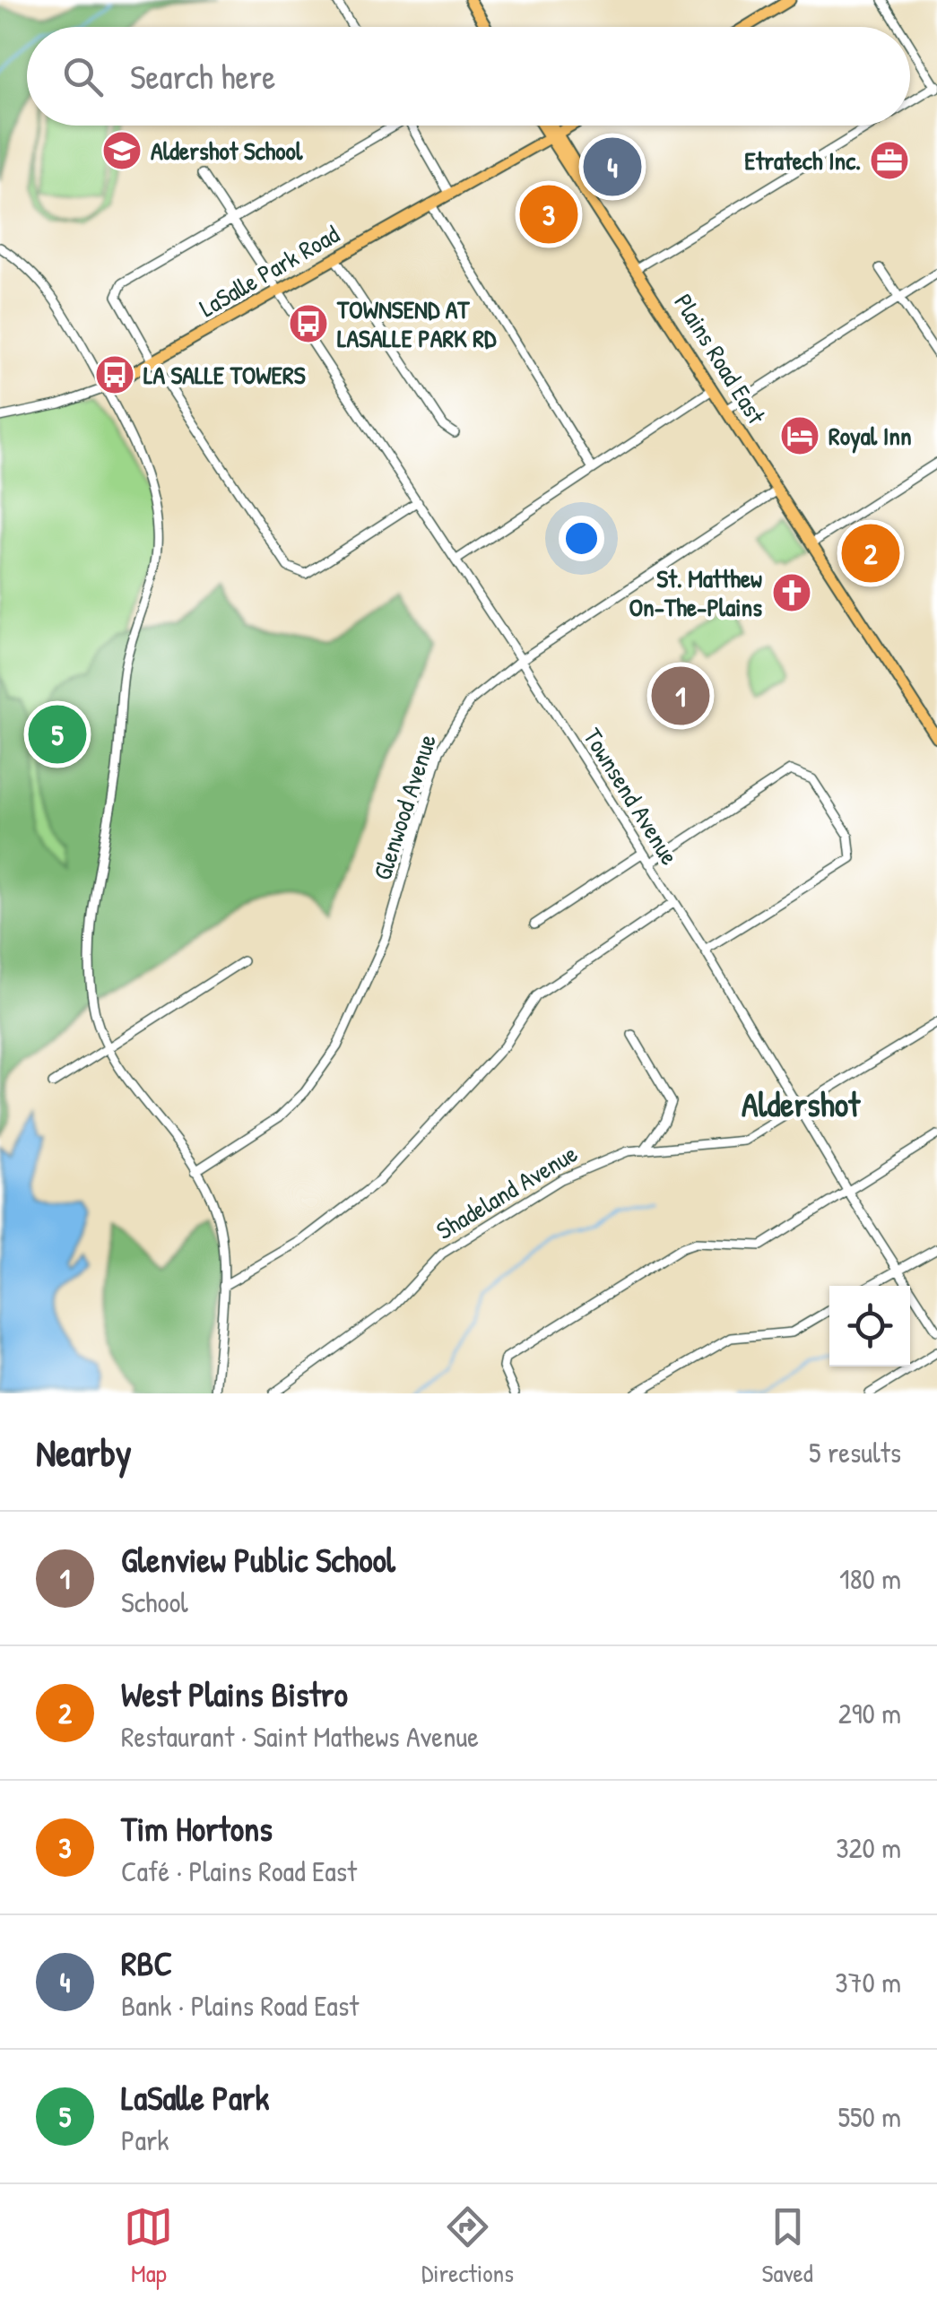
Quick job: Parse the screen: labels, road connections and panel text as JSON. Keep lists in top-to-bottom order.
{
  "streets": {
    "main road": ["LaSalle Park Road", "Plains Road East"],
    "street": ["Townsend Avenue", "Glenwood Avenue", "Shadeland Avenue"]
  },
  "crossings": [
    ["LaSalle Park Road", "Plains Road East"],
    ["LaSalle Park Road", "Townsend Avenue"],
    ["Plains Road East", "Glenwood Avenue"],
    ["Townsend Avenue", "Glenwood Avenue"],
    ["Townsend Avenue", "Shadeland Avenue"]
  ],
  "districts": ["Aldershot"],
  "places": {
    "school or university": ["Aldershot School"],
    "office": ["Etratech Inc."],
    "bus stop": ["TOWNSEND AT LASALLE PARK RD", "LA SALLE TOWERS"],
    "hotel": ["Royal Inn"],
    "church": ["St. Matthew On-The-Plains"]
  },
  "page": {
    "search": "Search here",
    "pins": [
      "4",
      "3",
      "2",
      "1",
      "5"
    ],
    "heading": ["Nearby", "5 results"],
    "list": [
      {
        "mark": "1",
        "name": "Glenview Public School",
        "note": "School",
        "value": "180 m"
      },
      {
        "mark": "2",
        "name": "West Plains Bistro",
        "note": "Restaurant · Saint Mathews Avenue",
        "value": "290 m"
      },
      {
        "mark": "3",
        "name": "Tim Hortons",
        "note": "Café · Plains Road East",
        "value": "320 m"
      },
      {
        "mark": "4",
        "name": "RBC",
        "note": "Bank · Plains Road East",
        "value": "370 m"
      },
      {
        "mark": "5",
        "name": "LaSalle Park",
        "note": "Park",
        "value": "550 m"
      }
    ],
    "nav": ["Map", "Directions", "Saved"]
  }
}
